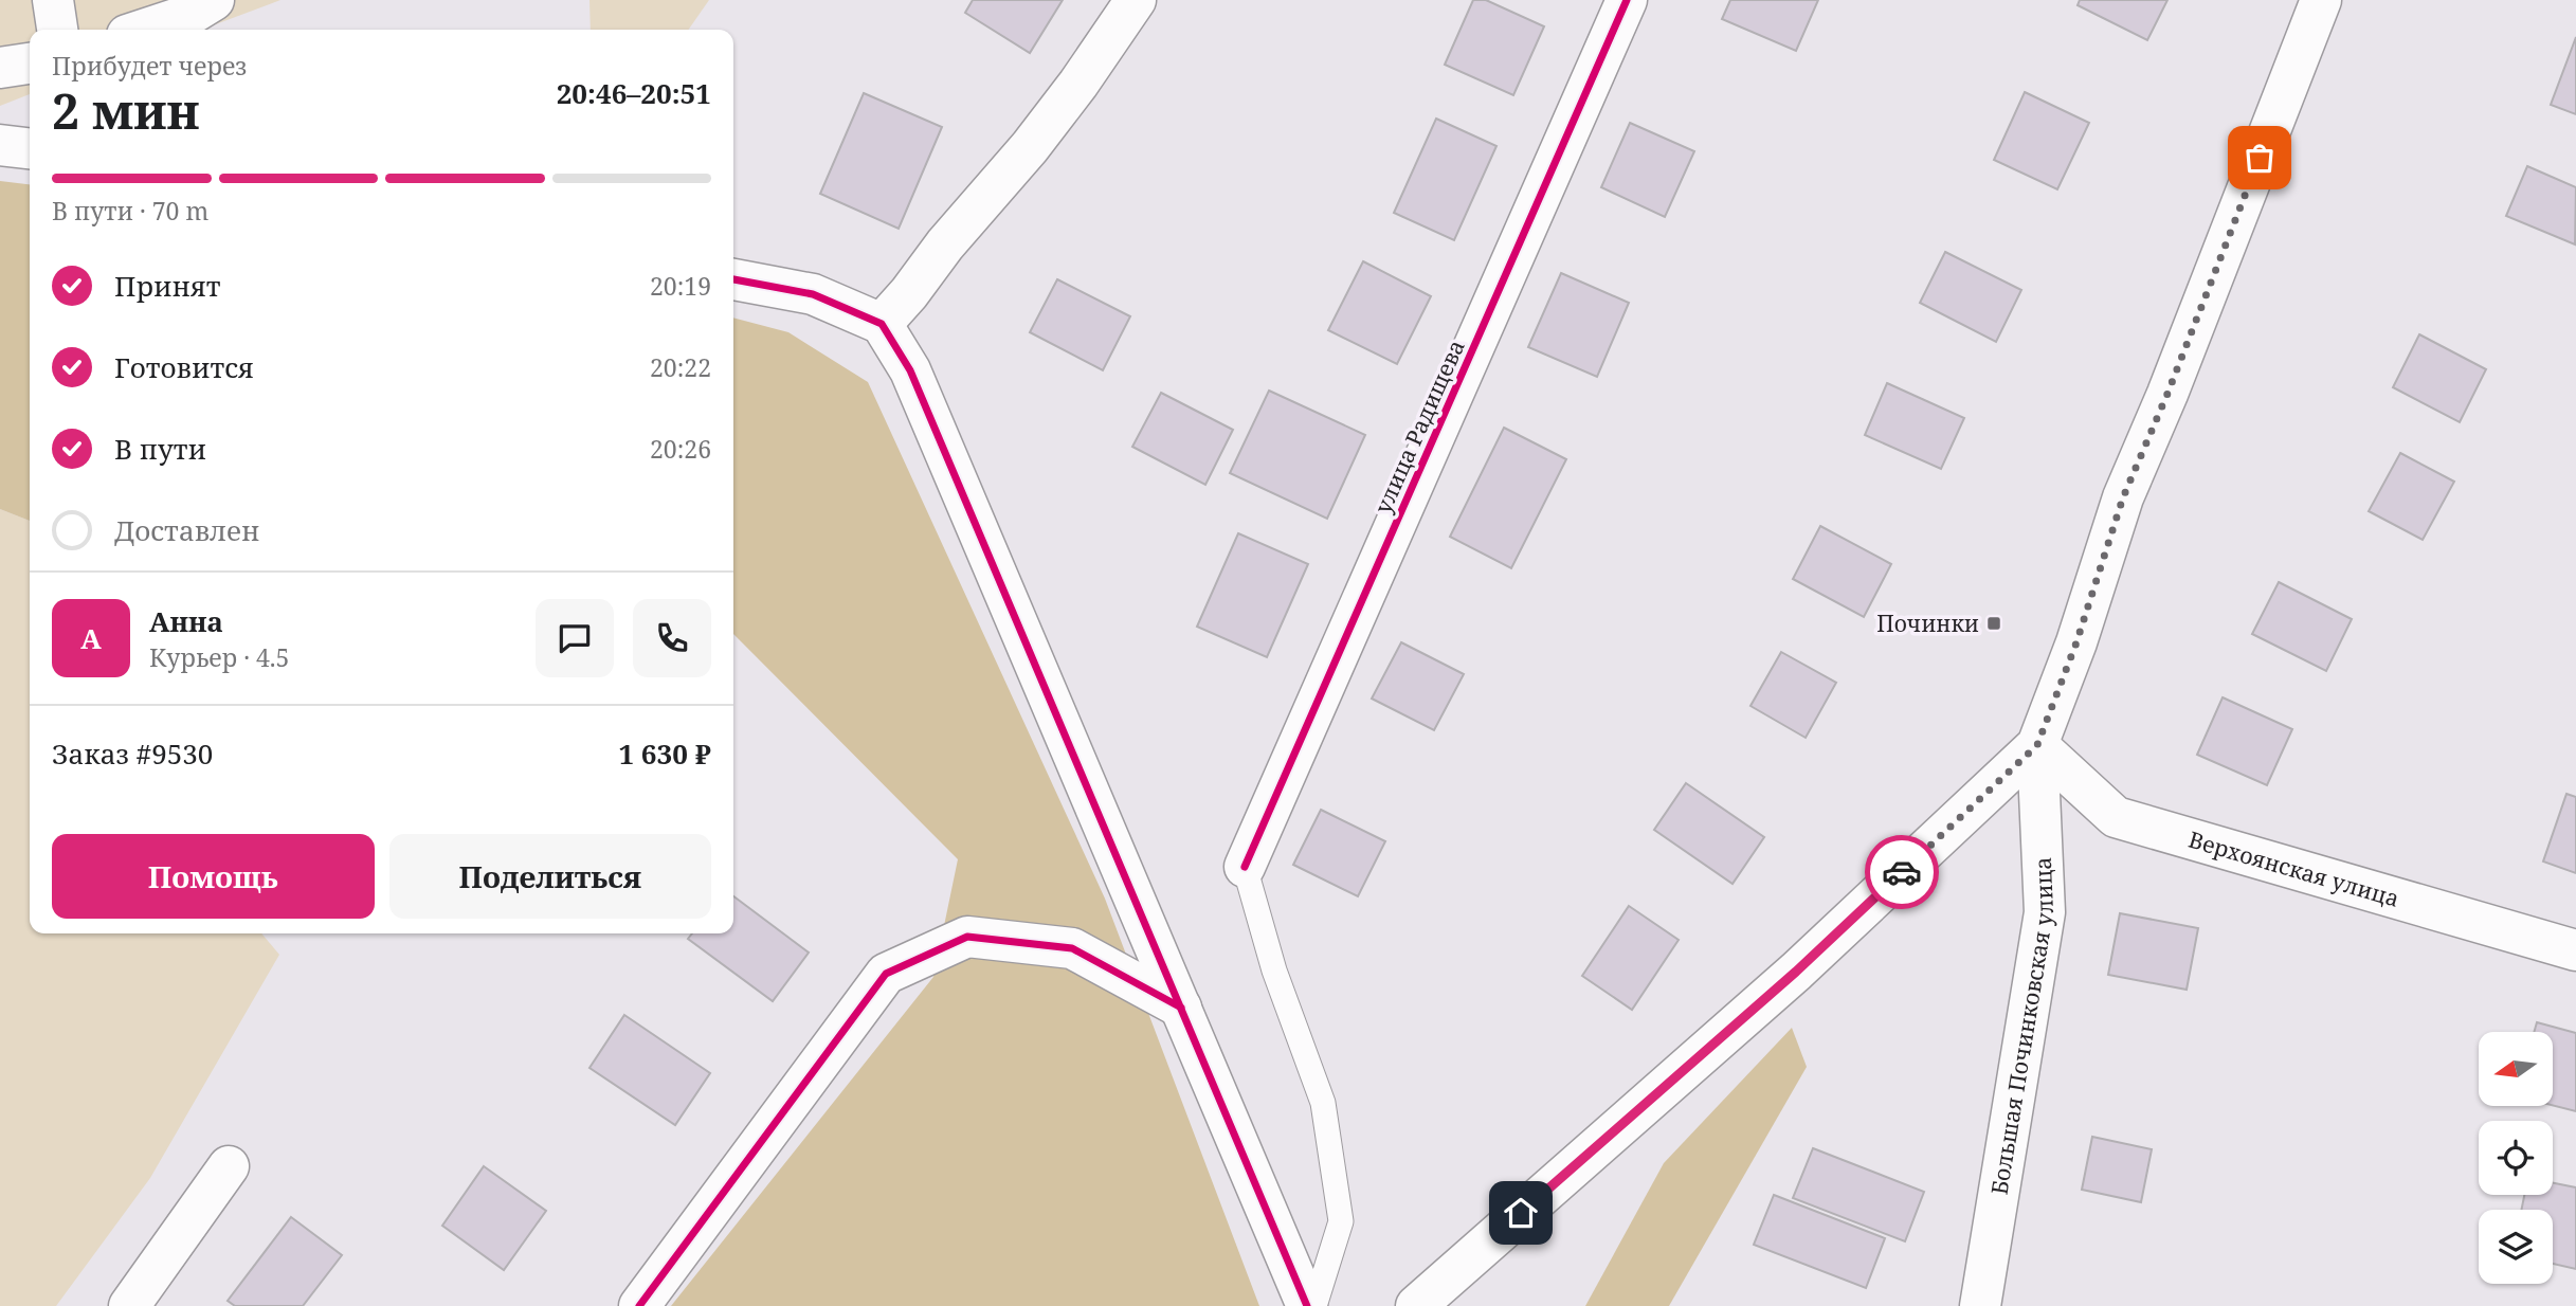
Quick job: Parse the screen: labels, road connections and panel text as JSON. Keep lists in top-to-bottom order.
{
  "streets": {
    "street": ["улица Радищева", "Верхоянская улица", "Большая Починковская улица"]
  },
  "crossings": [
    ["Верхоянская улица", "Большая Починковская улица"]
  ],
  "places": {
    "transit": ["Починки"]
  },
  "north": "left",
  "page": {
    "heading": ["2 мин", "Прибудет через", "20:46–20:51"],
    "panel": [
      "Анна",
      "Курьер · 4.5",
      "Заказ #9530",
      "1 630 ₽"
    ],
    "bar": "В пути · 70 m",
    "list": [
      ["Принят", "20:19"],
      ["Готовится", "20:22"],
      ["В пути", "20:26"],
      "Доставлен"
    ],
    "round": "А",
    "buttons": ["Помощь", "Поделиться"]
  }
}
